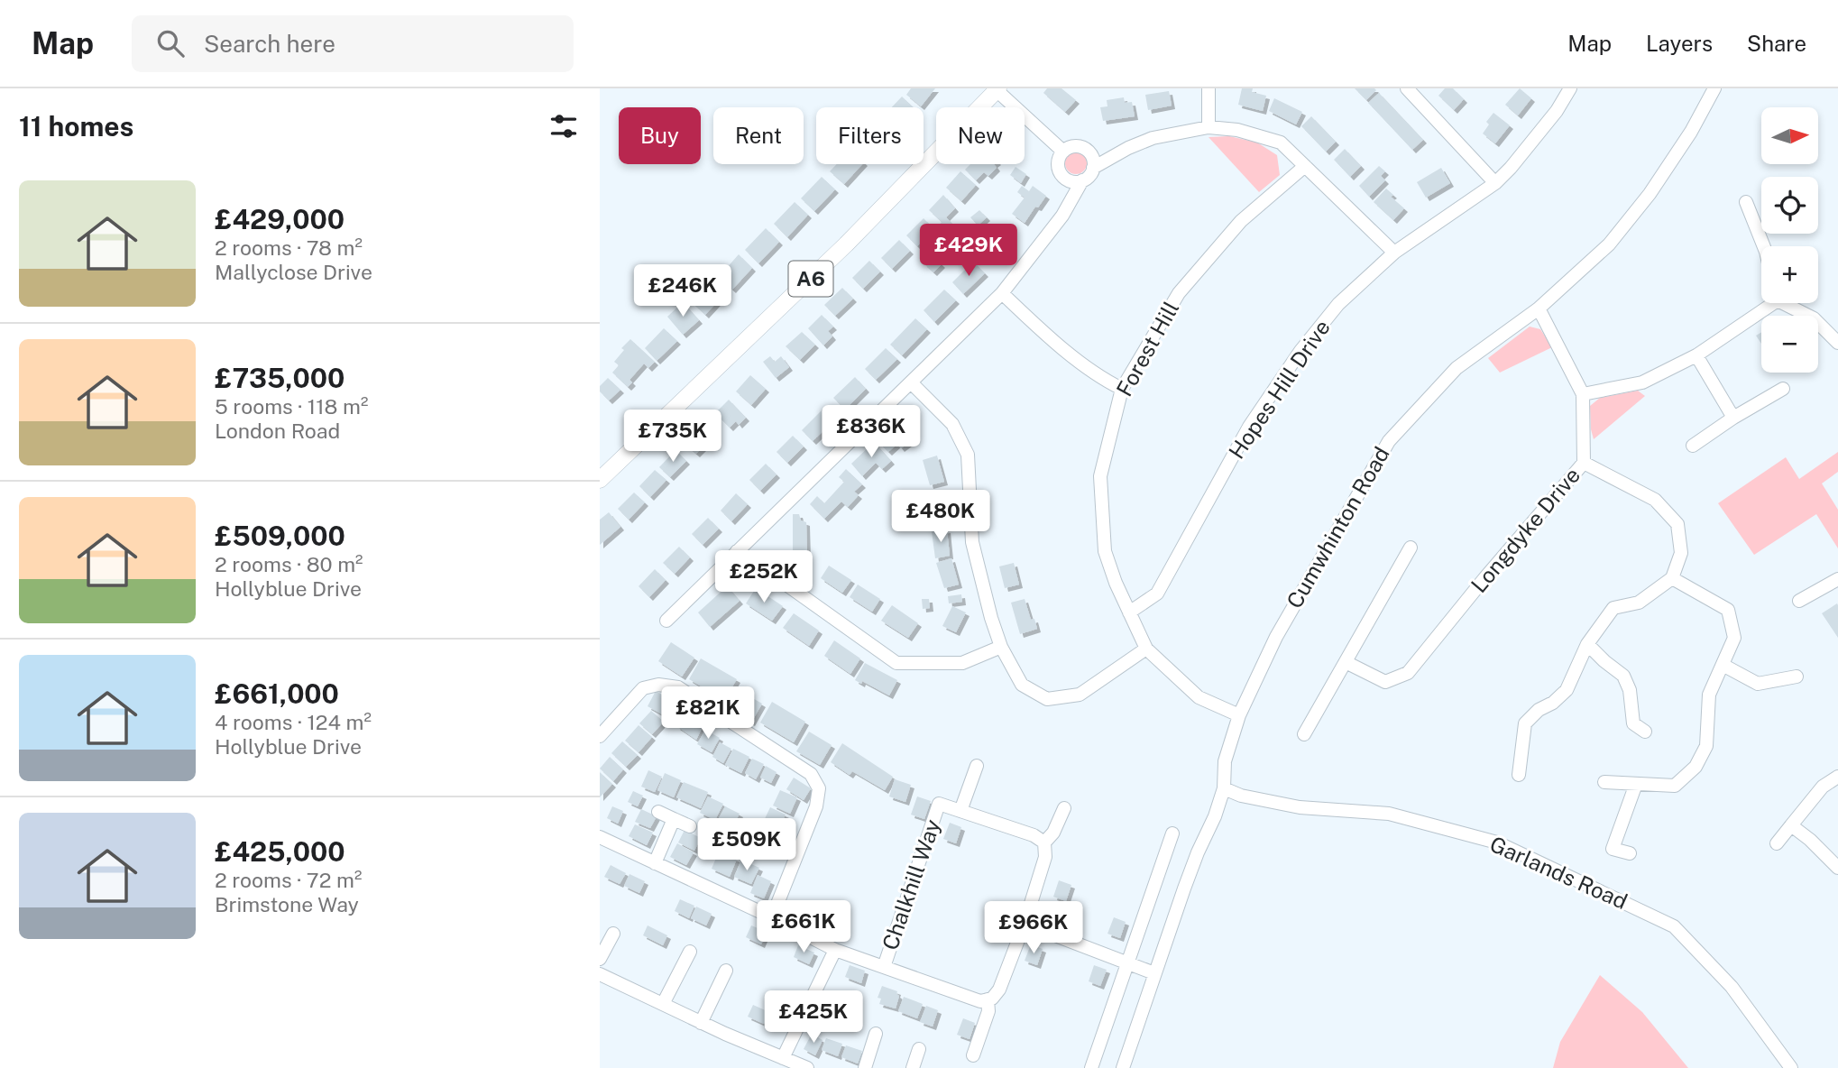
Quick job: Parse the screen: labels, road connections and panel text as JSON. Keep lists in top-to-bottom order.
{
  "streets": {
    "main road": ["A6"],
    "street": [
      "Forest Hill",
      "Hopes Hill Drive",
      "Cumwhinton Road",
      "Longdyke Drive",
      "Garlands Road",
      "Chalkhill Way"
    ]
  },
  "crossings": [
    ["Forest Hill", "Hopes Hill Drive"],
    ["Forest Hill", "Cumwhinton Road"],
    ["Cumwhinton Road", "Longdyke Drive"],
    ["Cumwhinton Road", "Garlands Road"]
  ],
  "north": "right",
  "page": {
    "header": "Map",
    "search": "Search here",
    "nav": ["Map", "Layers", "Share"],
    "heading": "11 homes",
    "map_buttons": ["+", "−"],
    "chip": [
      "Buy",
      "Rent",
      "Filters",
      "New"
    ],
    "list": [
      {
        "name": "£429,000",
        "note": "2 rooms · 78 m² · Mallyclose Drive"
      },
      {
        "name": "£735,000",
        "note": "5 rooms · 118 m² · London Road"
      },
      {
        "name": "£509,000",
        "note": "2 rooms · 80 m² · Hollyblue Drive"
      },
      {
        "name": "£661,000",
        "note": "4 rooms · 124 m² · Hollyblue Drive"
      },
      {
        "name": "£425,000",
        "note": "2 rooms · 72 m² · Brimstone Way"
      }
    ],
    "price": [
      "£429K",
      "£246K",
      "£836K",
      "£735K",
      "£480K",
      "£252K",
      "£821K",
      "£509K",
      "£661K",
      "£966K",
      "£425K"
    ]
  }
}
